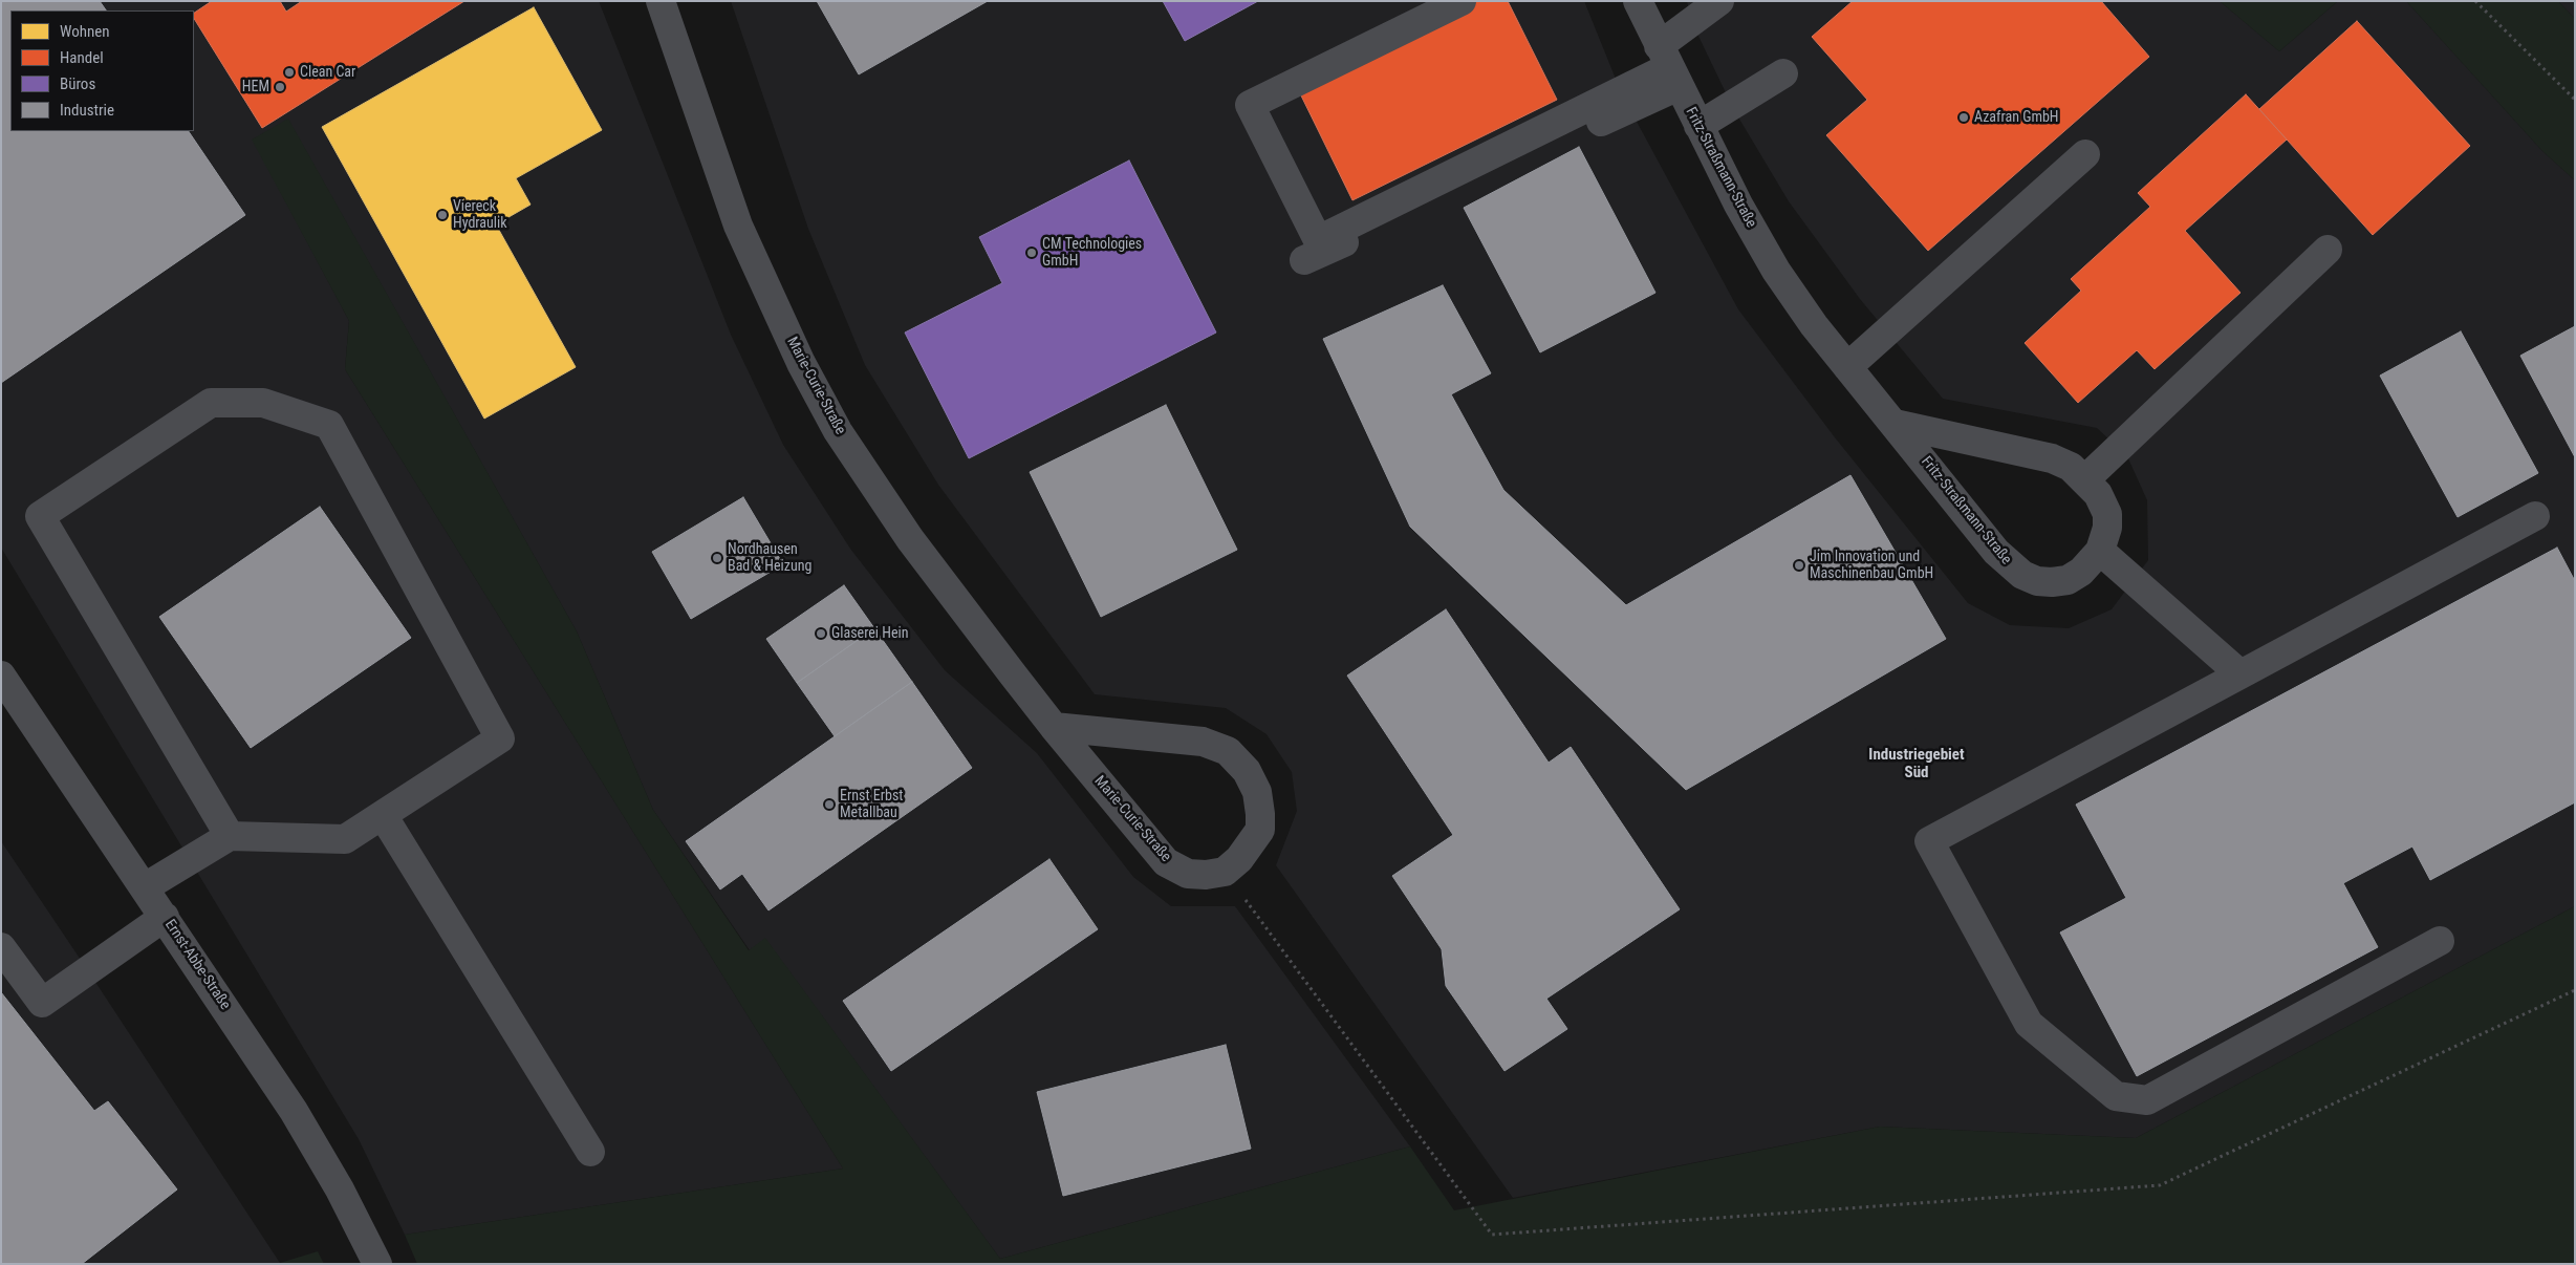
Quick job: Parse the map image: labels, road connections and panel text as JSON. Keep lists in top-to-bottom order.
{
  "streets": {
    "street": ["Fritz-Straßmann-Straße", "Marie-Curie-Straße", "Ernst-Abbe-Straße"]
  },
  "districts": ["Industriegebiet Süd"],
  "places": [
    "Clean Car",
    "HEM",
    "Azafran GmbH",
    "Viereck Hydraulik",
    "CM Technologies GmbH",
    "Nordhausen Bad & Heizung",
    "Jim Innovation und Maschinenbau GmbH",
    "Glaserei Hein",
    "Ernst Erbst Metallbau"
  ],
  "legend": [
    "Wohnen",
    "Handel",
    "Büros",
    "Industrie"
  ]
}
